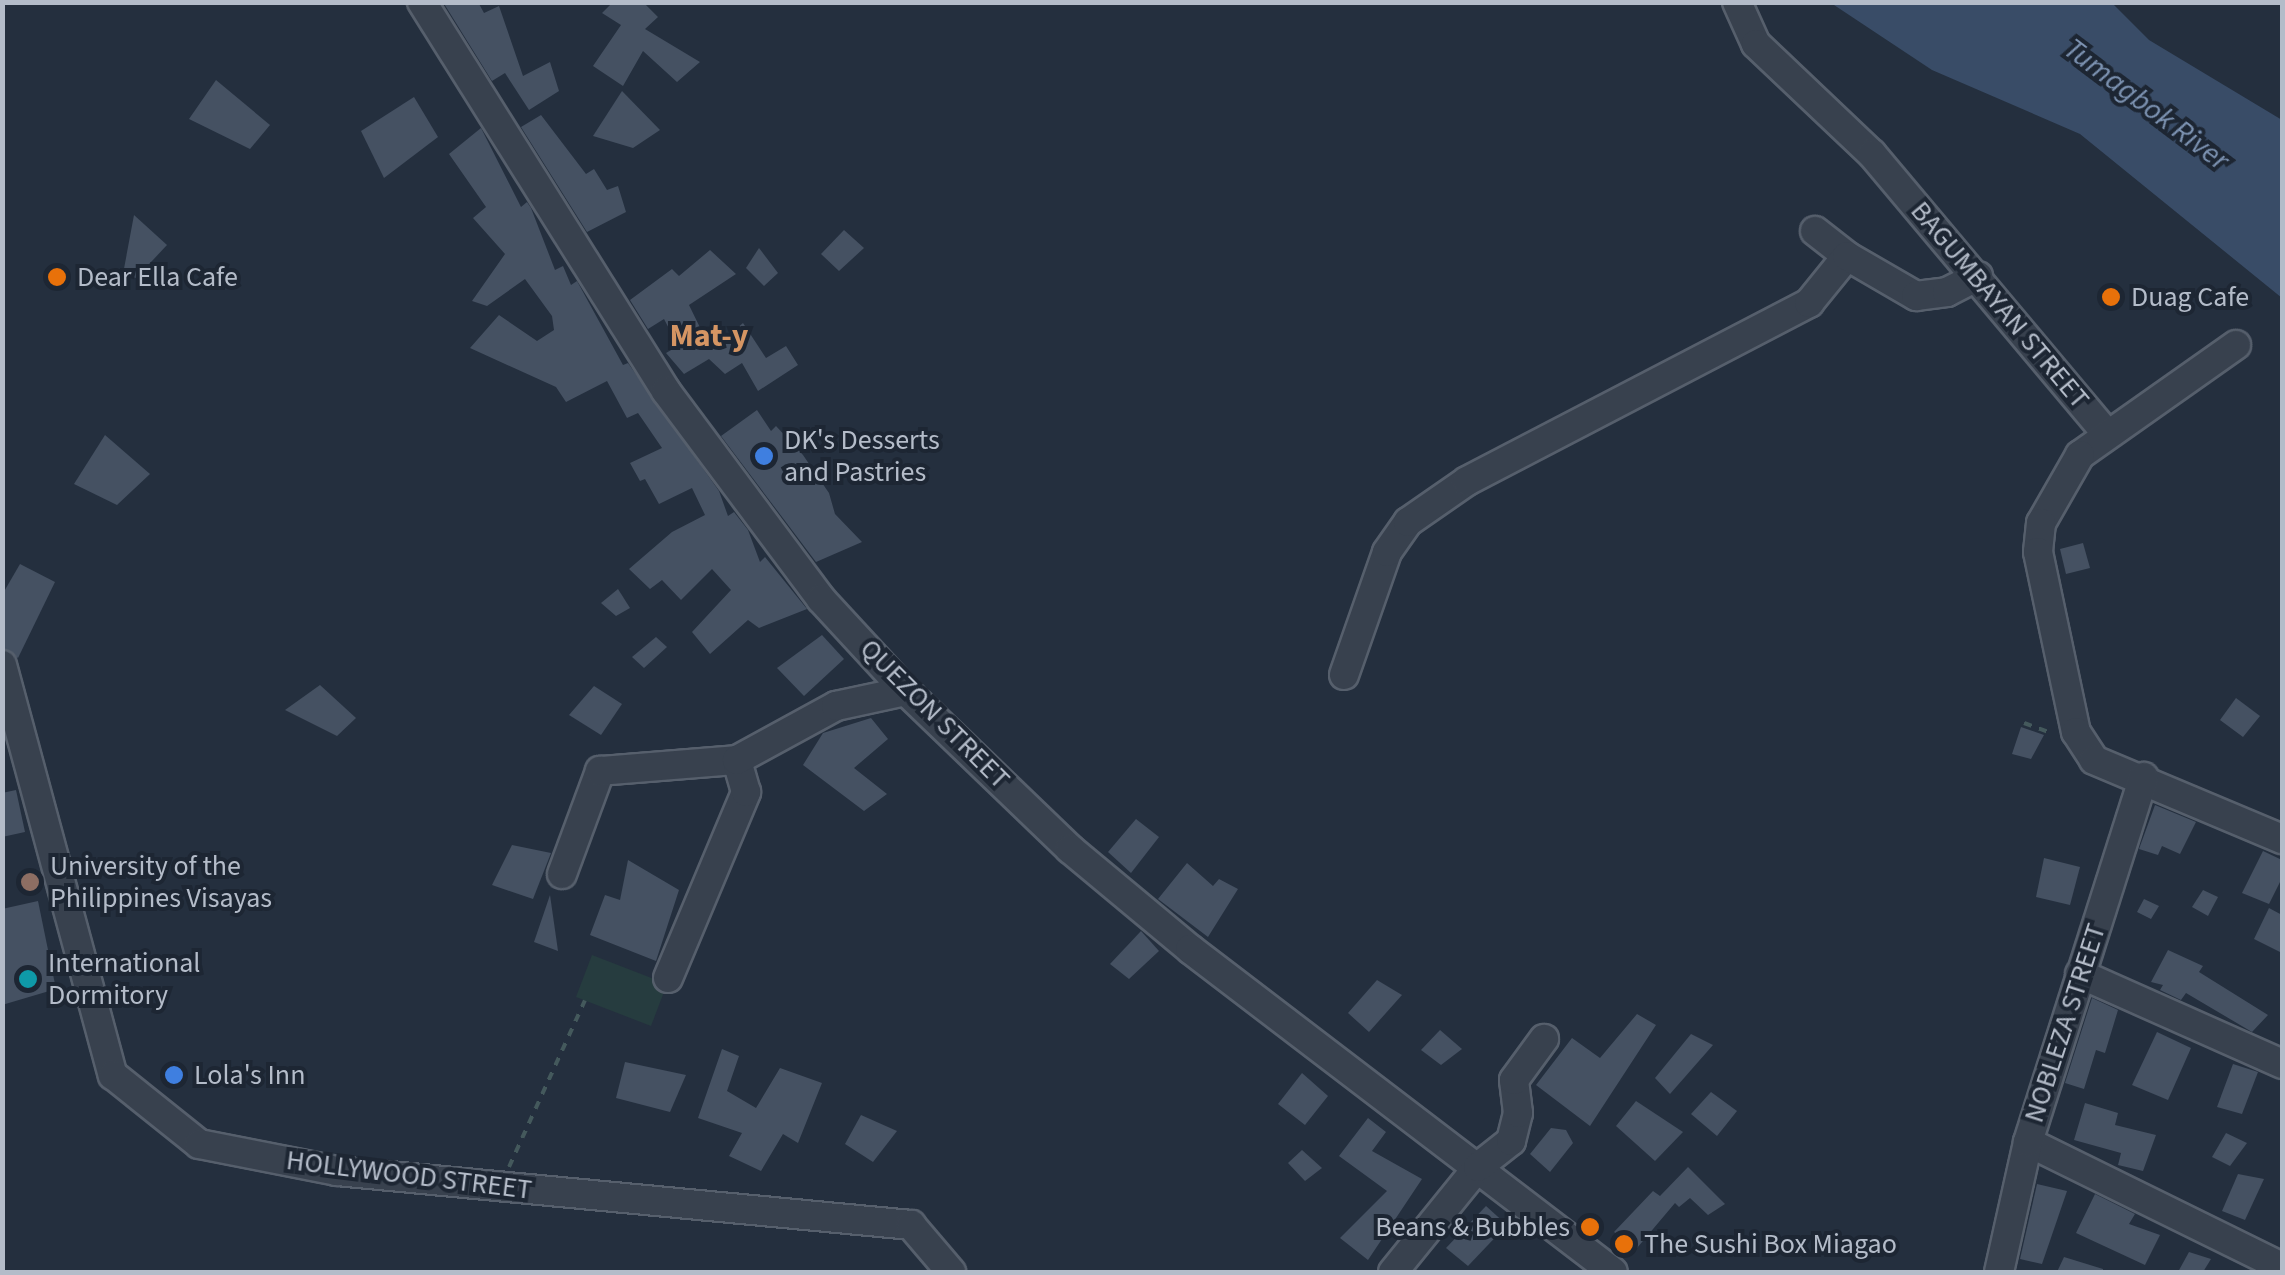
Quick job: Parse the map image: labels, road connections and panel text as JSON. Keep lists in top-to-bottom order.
{
  "streets": {
    "street": [
      "BAGUMBAYAN STREET",
      "QUEZON STREET",
      "NOBLEZA STREET",
      "HOLLYWOOD STREET"
    ]
  },
  "crossings": [
    ["BAGUMBAYAN STREET", "NOBLEZA STREET"]
  ],
  "districts": ["Mat-y"],
  "water": ["Tumagbok River"],
  "places": [
    "Dear Ella Cafe",
    "Duag Cafe",
    "DK's Desserts and Pastries",
    "University of the Philippines Visayas",
    "International Dormitory",
    "Lola's Inn",
    "Beans & Bubbles",
    "The Sushi Box Miagao"
  ]
}
